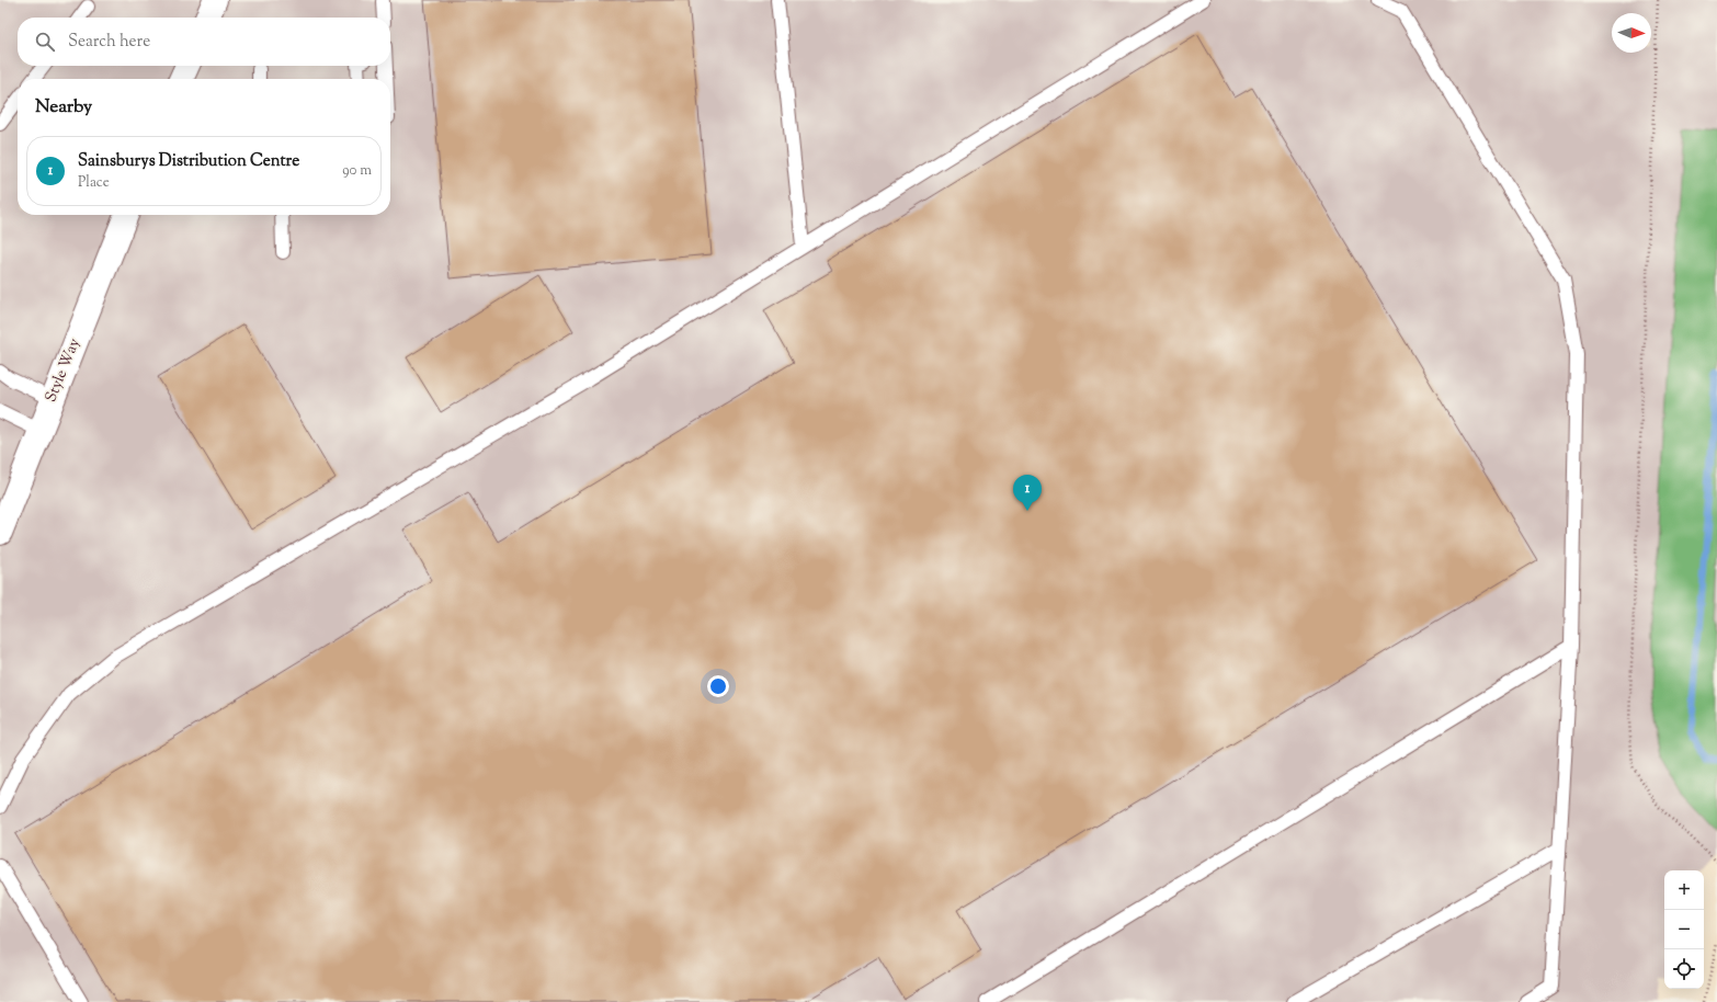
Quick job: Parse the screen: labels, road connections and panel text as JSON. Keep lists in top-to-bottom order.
{
  "streets": {
    "street": ["Style Way"]
  },
  "north": "right",
  "page": {
    "search": "Search here",
    "heading": "Nearby",
    "list": [
      {
        "mark": "1",
        "name": "Sainsburys Distribution Centre",
        "note": "Place",
        "value": "90 m"
      }
    ],
    "pins": "1",
    "map_buttons": ["+", "−"]
  }
}
